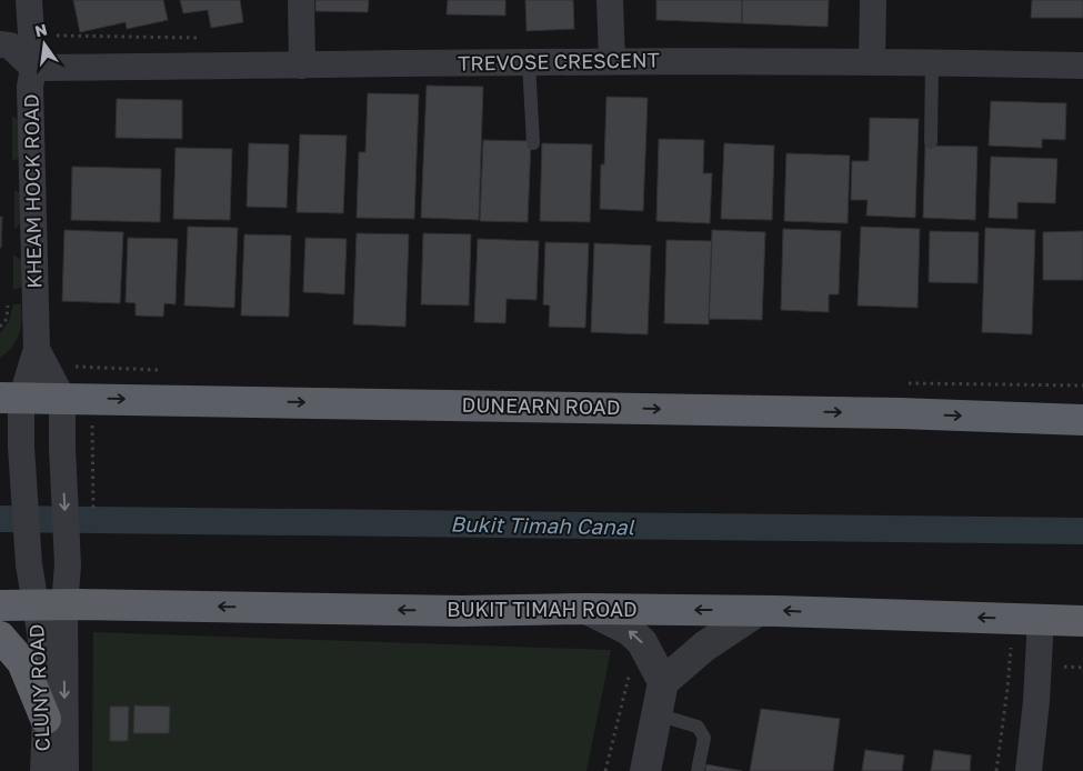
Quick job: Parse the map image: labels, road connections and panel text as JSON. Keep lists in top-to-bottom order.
{
  "streets": {
    "highway": ["DUNEARN ROAD", "BUKIT TIMAH ROAD"],
    "street": ["TREVOSE CRESCENT", "KHEAM HOCK ROAD", "CLUNY ROAD"]
  },
  "crossings": [
    ["TREVOSE CRESCENT", "KHEAM HOCK ROAD"],
    ["KHEAM HOCK ROAD", "DUNEARN ROAD"],
    ["KHEAM HOCK ROAD", "BUKIT TIMAH ROAD"],
    ["KHEAM HOCK ROAD", "CLUNY ROAD"],
    ["BUKIT TIMAH ROAD", "CLUNY ROAD"]
  ],
  "one_way": ["DUNEARN ROAD", "BUKIT TIMAH ROAD"],
  "water": ["Bukit Timah Canal"],
  "north": "top"
}
